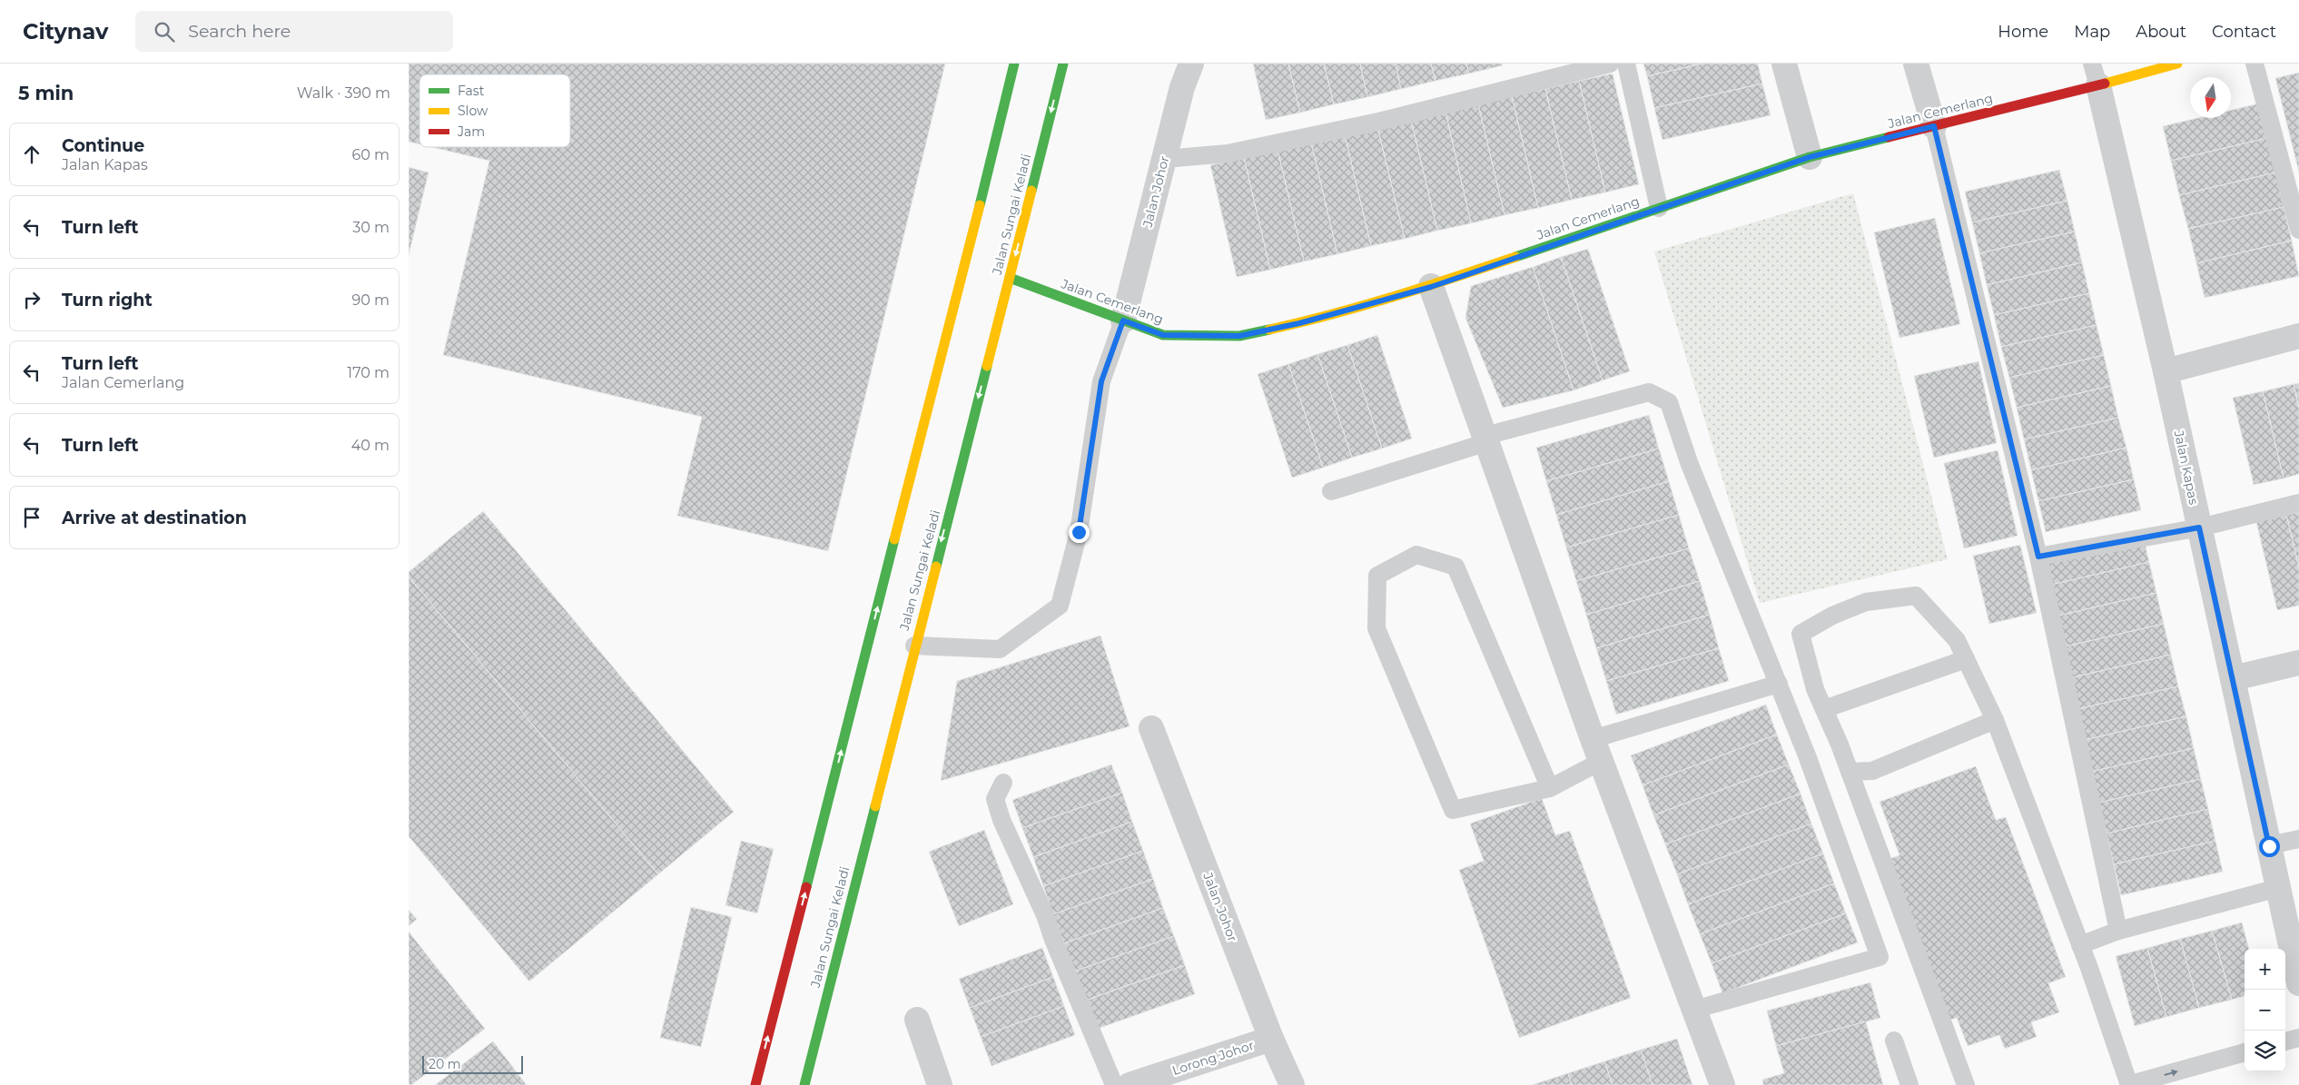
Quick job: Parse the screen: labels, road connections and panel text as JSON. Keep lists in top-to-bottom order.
{
  "streets": {
    "street": [
      "Jalan Cemerlang",
      "Jalan Johor",
      "Jalan Sungai Keladi",
      "Jalan Kapas",
      "Lorong Johor"
    ]
  },
  "crossings": [
    ["Jalan Cemerlang", "Jalan Johor"],
    ["Jalan Cemerlang", "Jalan Sungai Keladi"],
    ["Jalan Cemerlang", "Jalan Kapas"],
    ["Jalan Johor", "Lorong Johor"]
  ],
  "legend": ["Fast", "Slow", "Jam"],
  "scale_bar": "20 m",
  "north": "bottom",
  "page": {
    "header": "Citynav",
    "search": "Search here",
    "nav": [
      "Home",
      "Map",
      "About",
      "Contact"
    ],
    "heading": ["5 min", "Walk · 390 m"],
    "list": [
      ["Continue", "Jalan Kapas", "60 m"],
      ["Turn left", "30 m"],
      ["Turn right", "90 m"],
      ["Turn left", "Jalan Cemerlang", "170 m"],
      ["Turn left", "40 m"],
      "Arrive at destination"
    ],
    "map_buttons": ["+", "−"],
    "scale": "20 m"
  }
}
